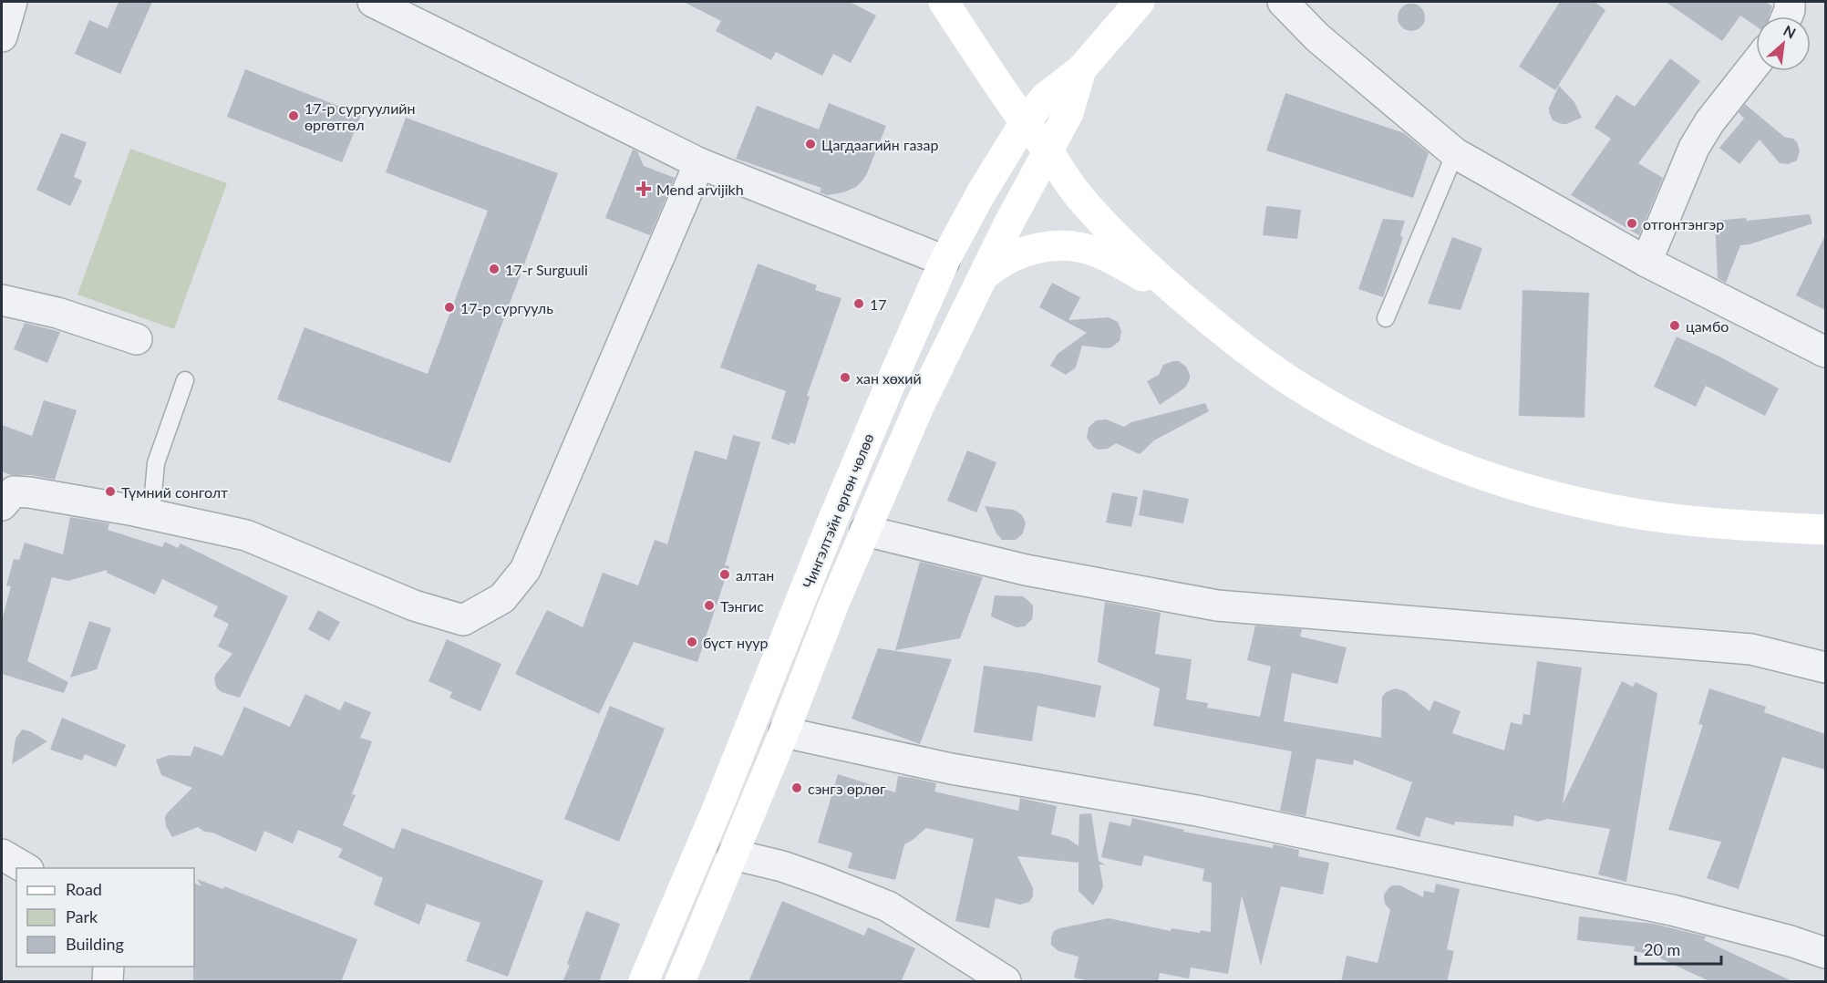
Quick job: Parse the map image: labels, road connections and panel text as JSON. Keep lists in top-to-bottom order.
{
  "streets": {
    "main road": ["Чингэлтэйн өргөн чөлөө"]
  },
  "places": {
    "other": [
      "17-р сургуулийн өргөтгөл",
      "Цагдаагийн газар",
      "отгонтэнгэр",
      "17-r Surguuli",
      "17",
      "17-р сургууль",
      "цамбо",
      "хан хөхий",
      "Түмний сонголт",
      "алтан",
      "Тэнгис",
      "бүст нуур",
      "сэнгэ өрлөг"
    ],
    "health": ["Mend arvijikh"]
  },
  "legend": ["Road", "Park", "Building"],
  "scale_bar": "20 m",
  "north": "top right"
}
